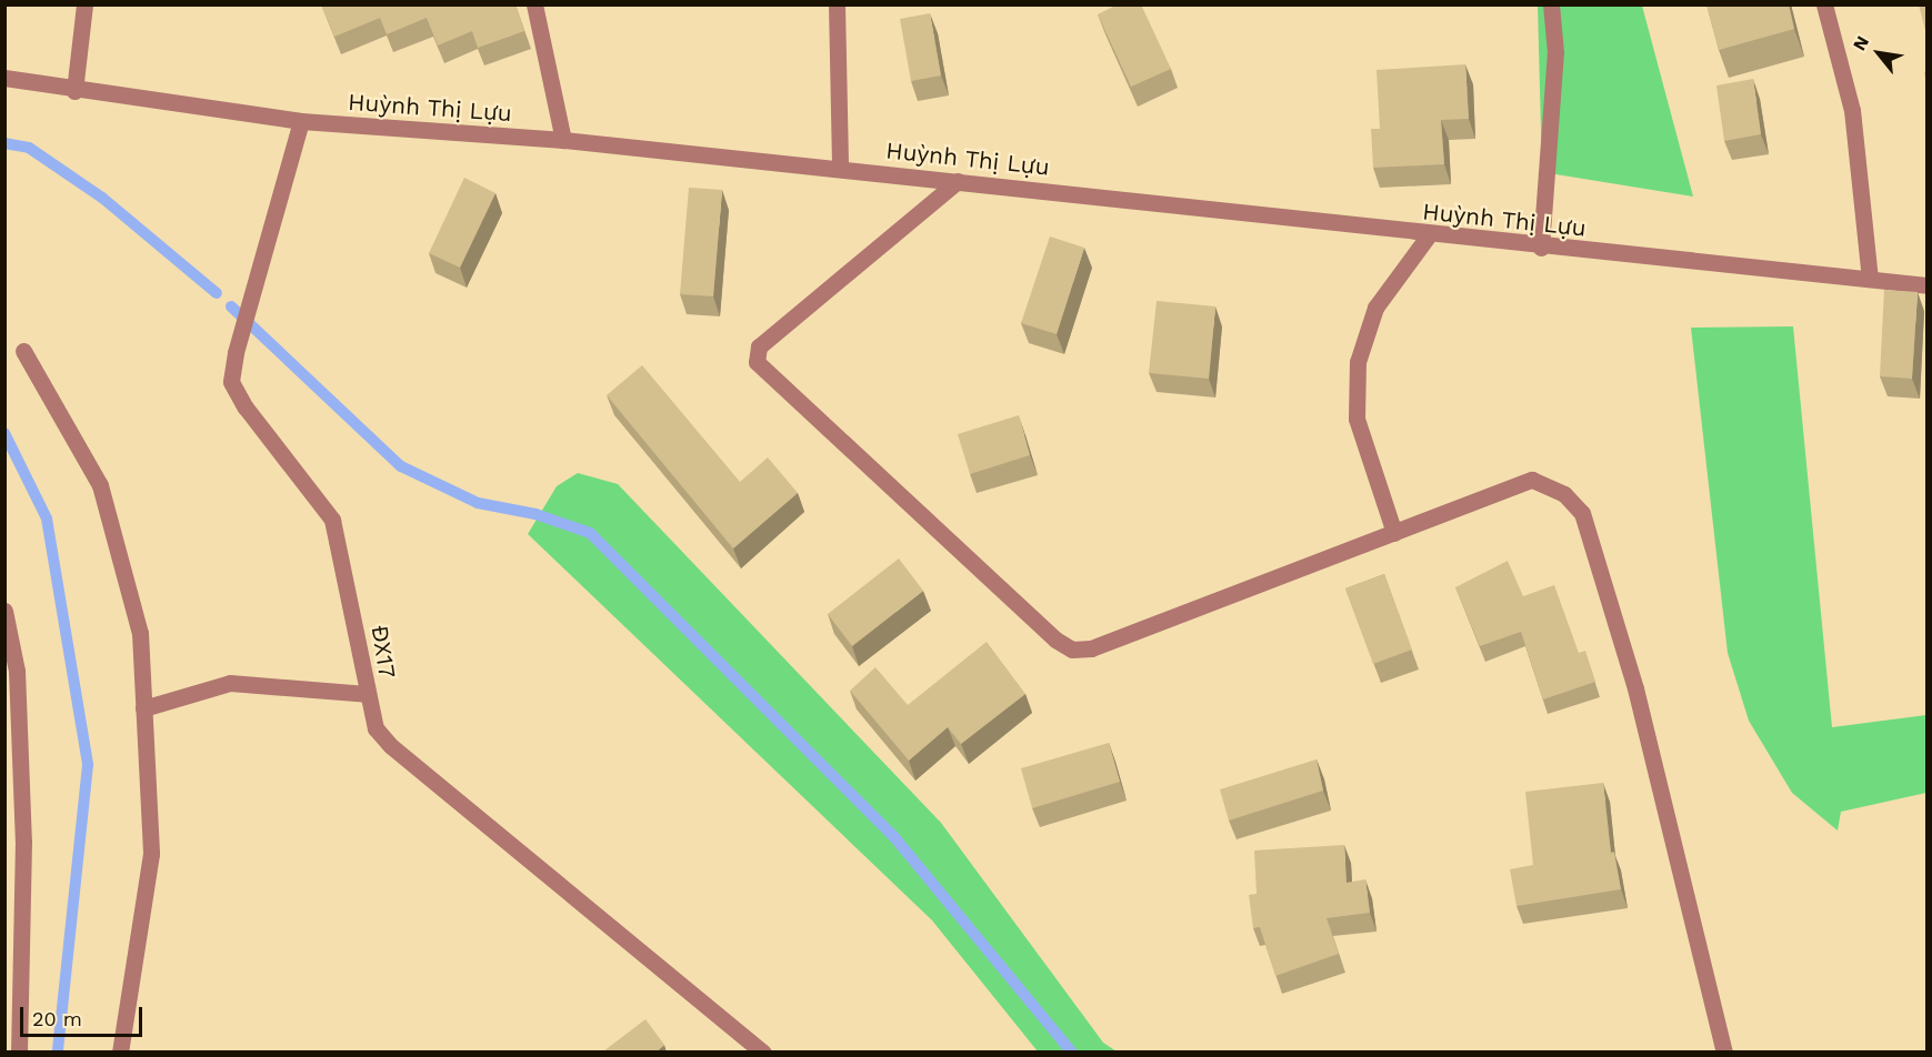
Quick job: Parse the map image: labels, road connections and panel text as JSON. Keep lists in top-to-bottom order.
{
  "streets": {
    "street": ["Huỳnh Thị Lựu", "ĐX17"]
  },
  "crossings": [
    ["Huỳnh Thị Lựu", "ĐX17"]
  ],
  "scale_bar": "20 m",
  "north": "top left"
}
